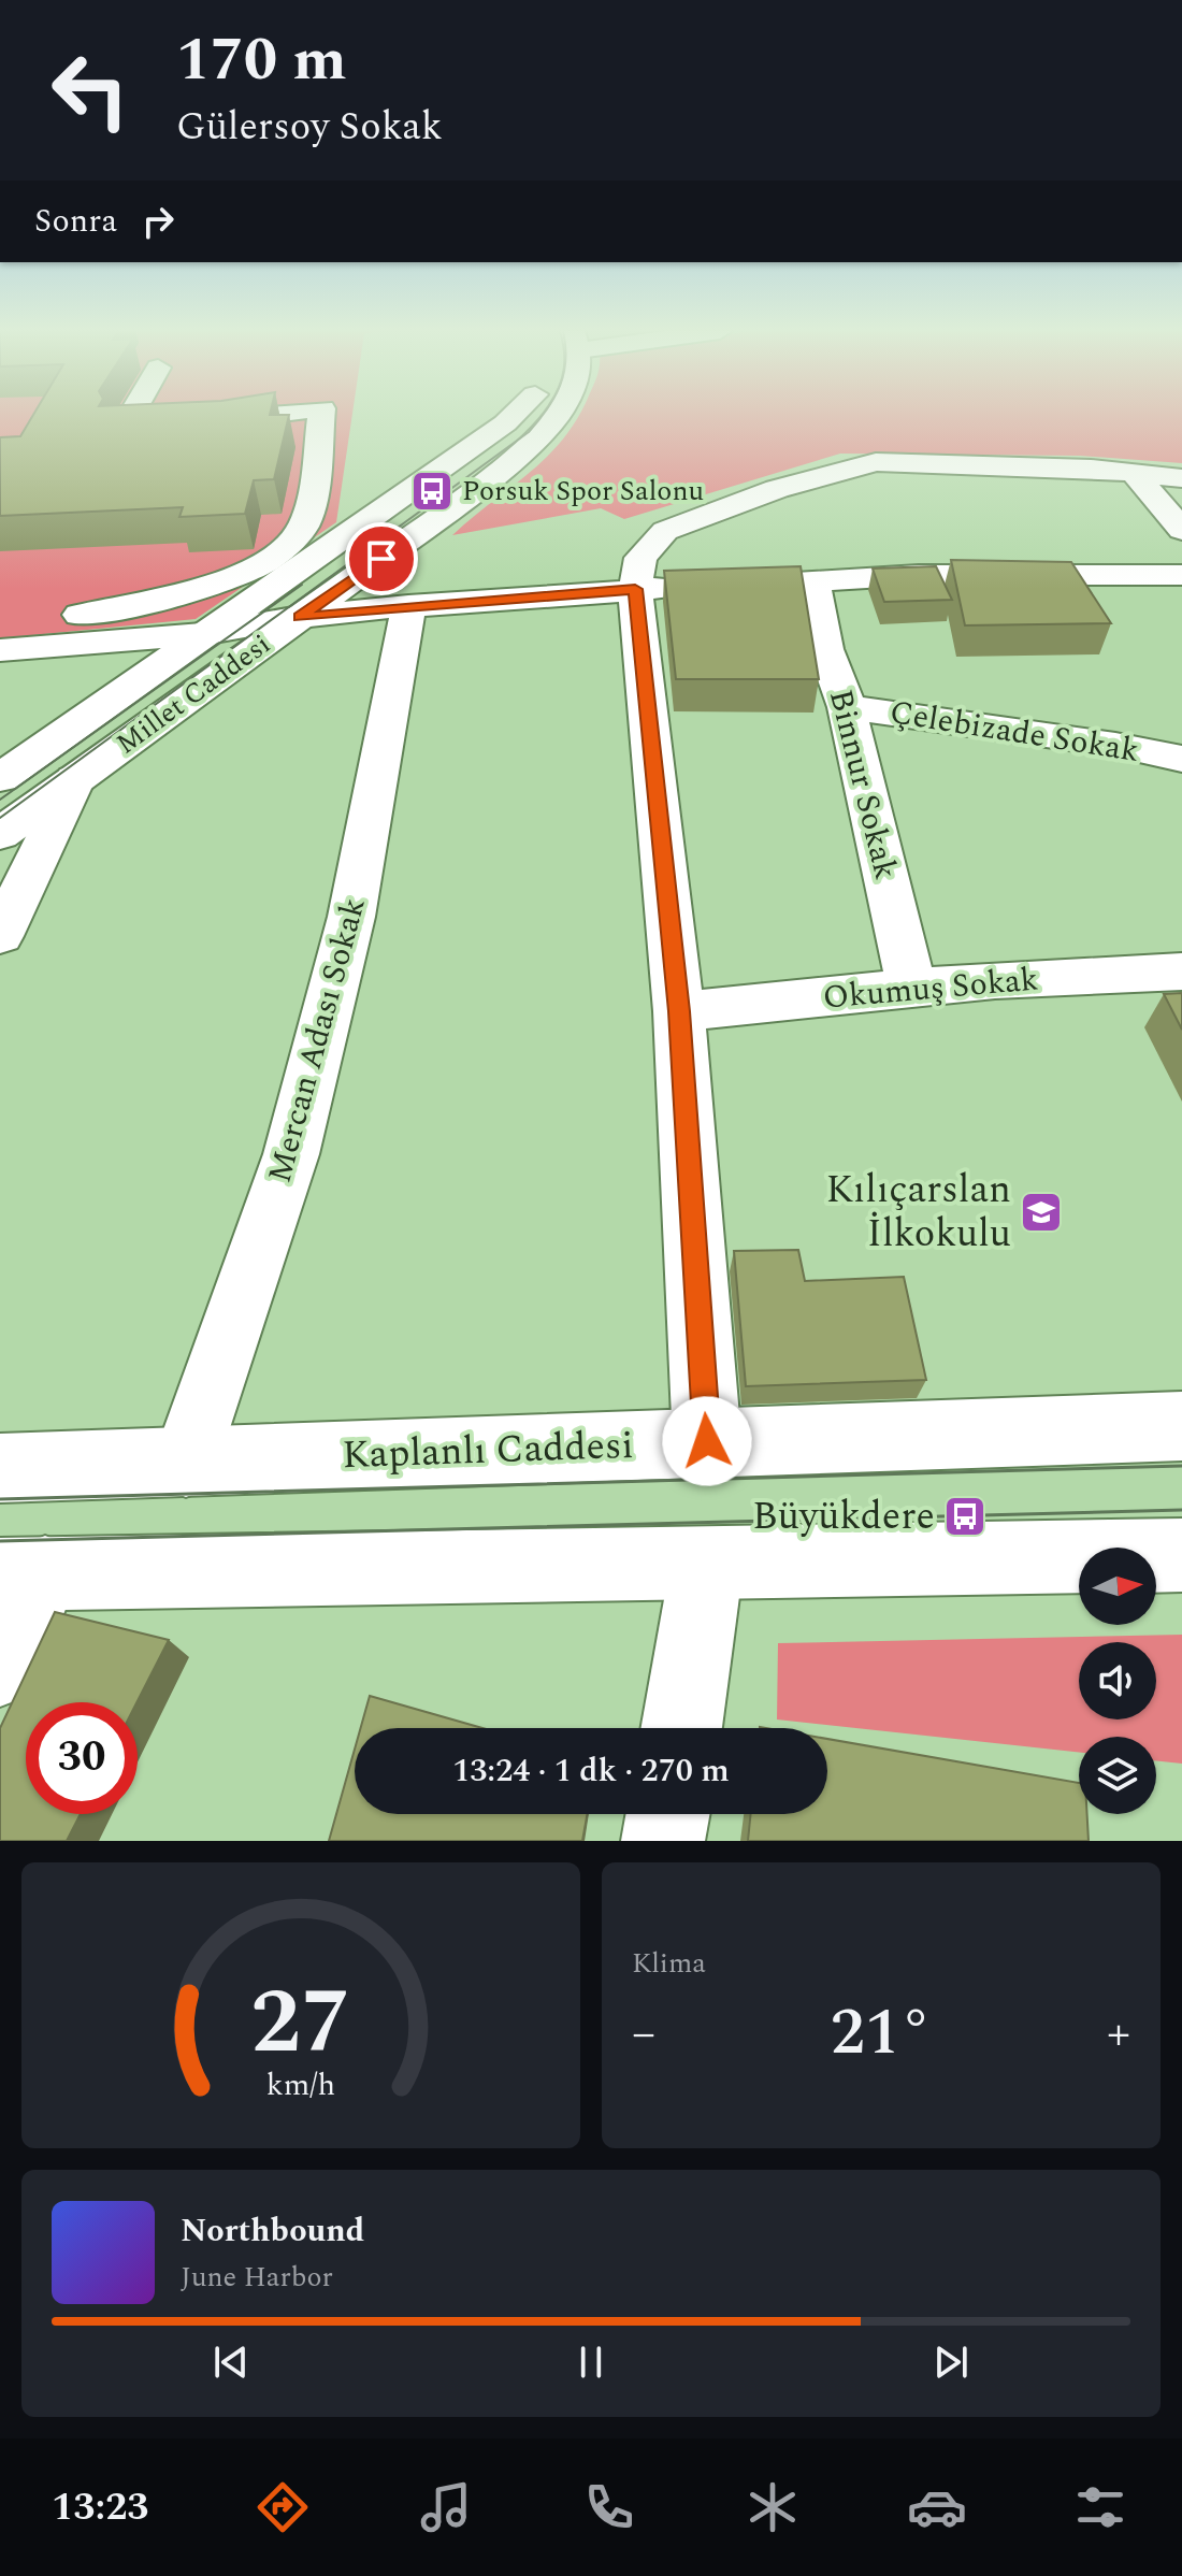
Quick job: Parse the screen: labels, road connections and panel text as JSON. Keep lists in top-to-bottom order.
{
  "streets": {
    "street": [
      "Millet Caddesi",
      "Çelebizade Sokak",
      "Binnur Sokak",
      "Okumuş Sokak",
      "Mercan Adası Sokak",
      "Kaplanlı Caddesi"
    ]
  },
  "crossings": [
    ["Çelebizade Sokak", "Binnur Sokak"],
    ["Binnur Sokak", "Okumuş Sokak"],
    ["Mercan Adası Sokak", "Kaplanlı Caddesi"]
  ],
  "places": {
    "bus stop": ["Porsuk Spor Salonu", "Büyükdere"],
    "school or university": ["Kılıçarslan İlkokulu"]
  },
  "north": "right",
  "page": {
    "turn": ["170 m", "Gülersoy Sokak"],
    "then": "Sonra",
    "limit": "30",
    "trip": "13:24 · 1 dk · 270 m",
    "tile": "Klima",
    "heat": ["−", "21°", "+"],
    "song": ["Northbound", "June Harbor"],
    "tabs": "13:23",
    "gauge": ["27", "km/h"]
  }
}
